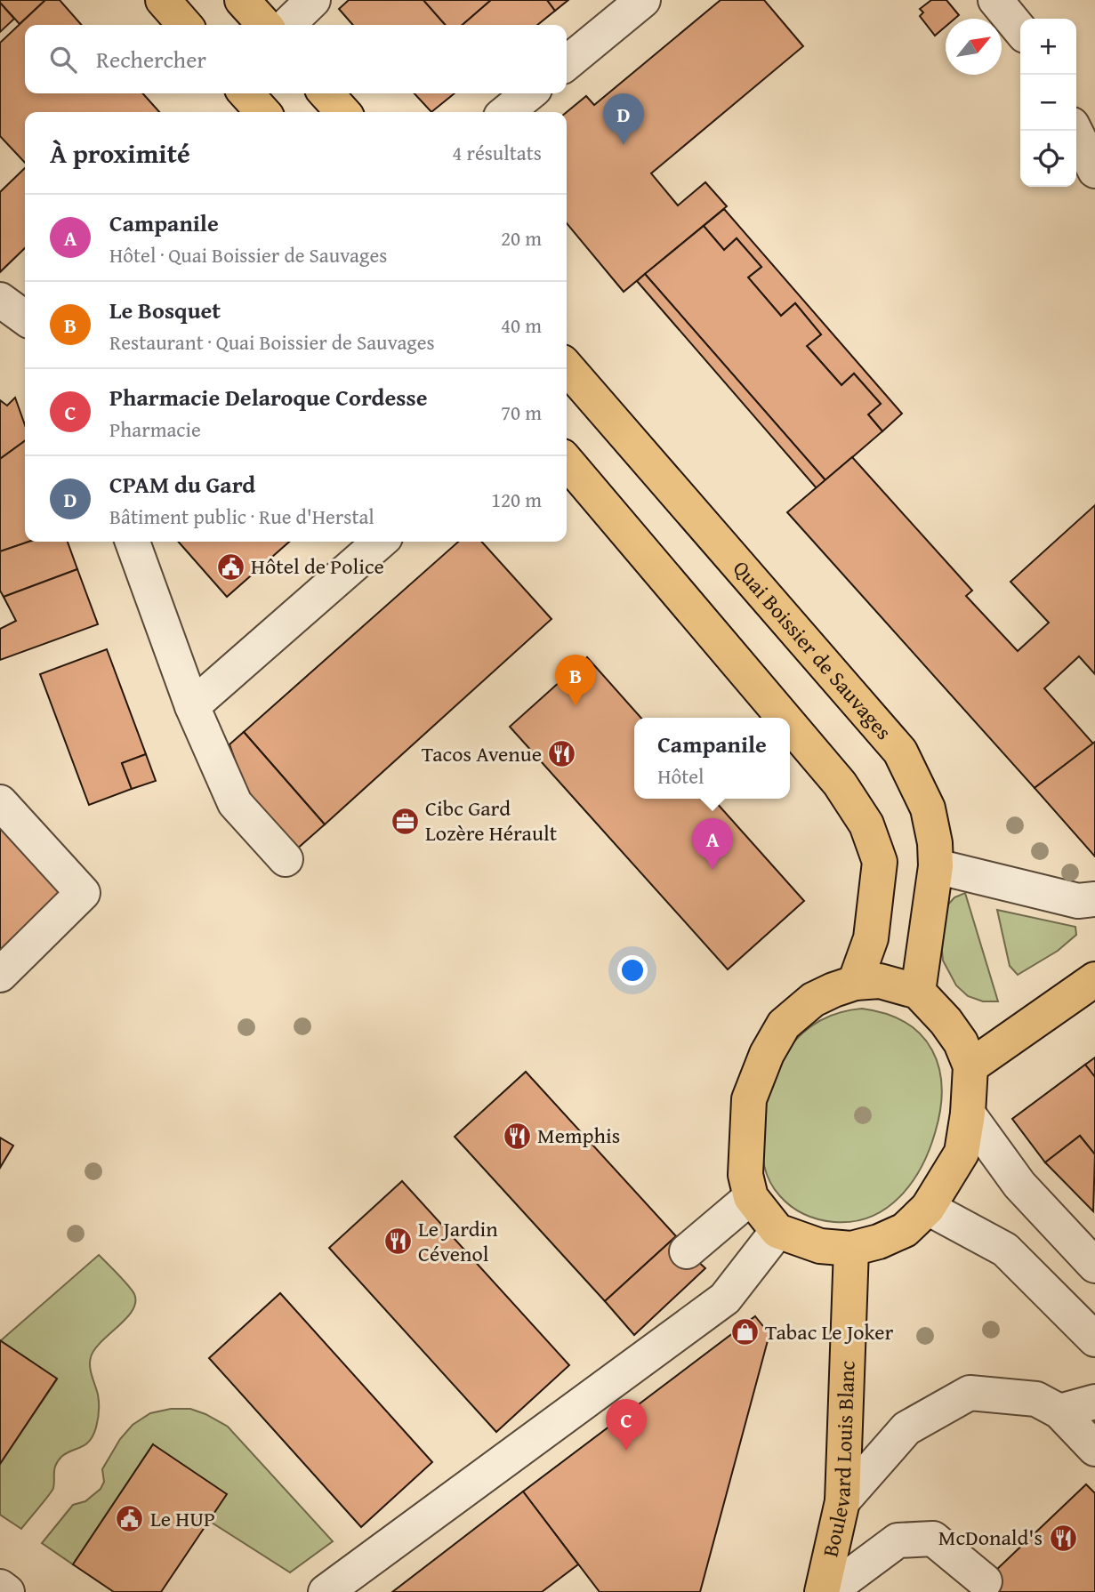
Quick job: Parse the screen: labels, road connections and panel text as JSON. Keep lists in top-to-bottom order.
{
  "streets": {
    "main road": ["Quai Boissier de Sauvages", "Boulevard Louis Blanc"]
  },
  "places": {
    "public building": ["Hôtel de Police", "Le HUP"],
    "restaurant": [
      "Tacos Avenue",
      "Memphis",
      "Le Jardin Cévenol",
      "McDonald's"
    ],
    "office": ["Cibc Gard Lozère Hérault"],
    "shop": ["Tabac Le Joker"]
  },
  "north": "top right",
  "page": {
    "map_buttons": ["+", "−"],
    "search": "Rechercher",
    "pins": [
      "D",
      "B",
      "A",
      "C"
    ],
    "heading": ["À proximité", "4 résultats"],
    "list": [
      {
        "mark": "A",
        "name": "Campanile",
        "note": "Hôtel · Quai Boissier de Sauvages",
        "value": "20 m"
      },
      {
        "mark": "B",
        "name": "Le Bosquet",
        "note": "Restaurant · Quai Boissier de Sauvages",
        "value": "40 m"
      },
      {
        "mark": "C",
        "name": "Pharmacie Delaroque Cordesse",
        "note": "Pharmacie",
        "value": "70 m"
      },
      {
        "mark": "D",
        "name": "CPAM du Gard",
        "note": "Bâtiment public · Rue d'Herstal",
        "value": "120 m"
      }
    ],
    "popup": ["Campanile", "Hôtel"]
  }
}
